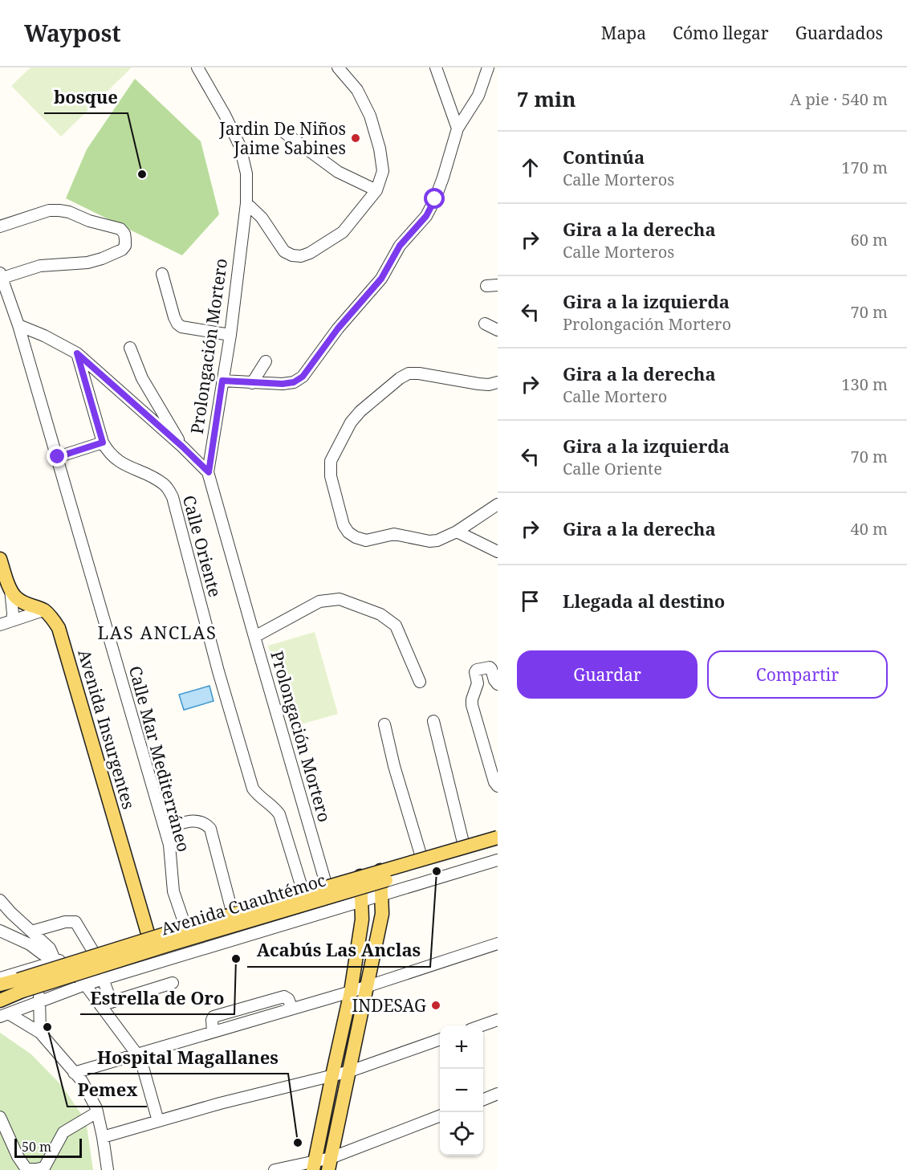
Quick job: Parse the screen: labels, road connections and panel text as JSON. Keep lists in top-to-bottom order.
{
  "streets": {
    "main road": ["Avenida Insurgentes", "Avenida Cuauhtémoc"],
    "street": ["Prolongación Mortero", "Calle Oriente", "Calle Mar Mediterráneo"]
  },
  "districts": ["LAS ANCLAS"],
  "places": [
    "Jardin De Niños Jaime Sabines",
    "bosque",
    "Acabús Las Anclas",
    "Estrella de Oro",
    "INDESAG",
    "Pemex",
    "Hospital Magallanes"
  ],
  "scale_bar": "50 m",
  "page": {
    "header": "Waypost",
    "nav": ["Mapa", "Cómo llegar", "Guardados"],
    "heading": ["7 min", "A pie · 540 m"],
    "list": [
      ["Continúa", "Calle Morteros", "170 m"],
      ["Gira a la derecha", "Calle Morteros", "60 m"],
      ["Gira a la izquierda", "Prolongación Mortero", "70 m"],
      ["Gira a la derecha", "Calle Mortero", "130 m"],
      ["Gira a la izquierda", "Calle Oriente", "70 m"],
      ["Gira a la derecha", "40 m"],
      "Llegada al destino"
    ],
    "buttons": ["Guardar", "Compartir"],
    "map_buttons": ["+", "−"],
    "scale": "50 m"
  }
}
